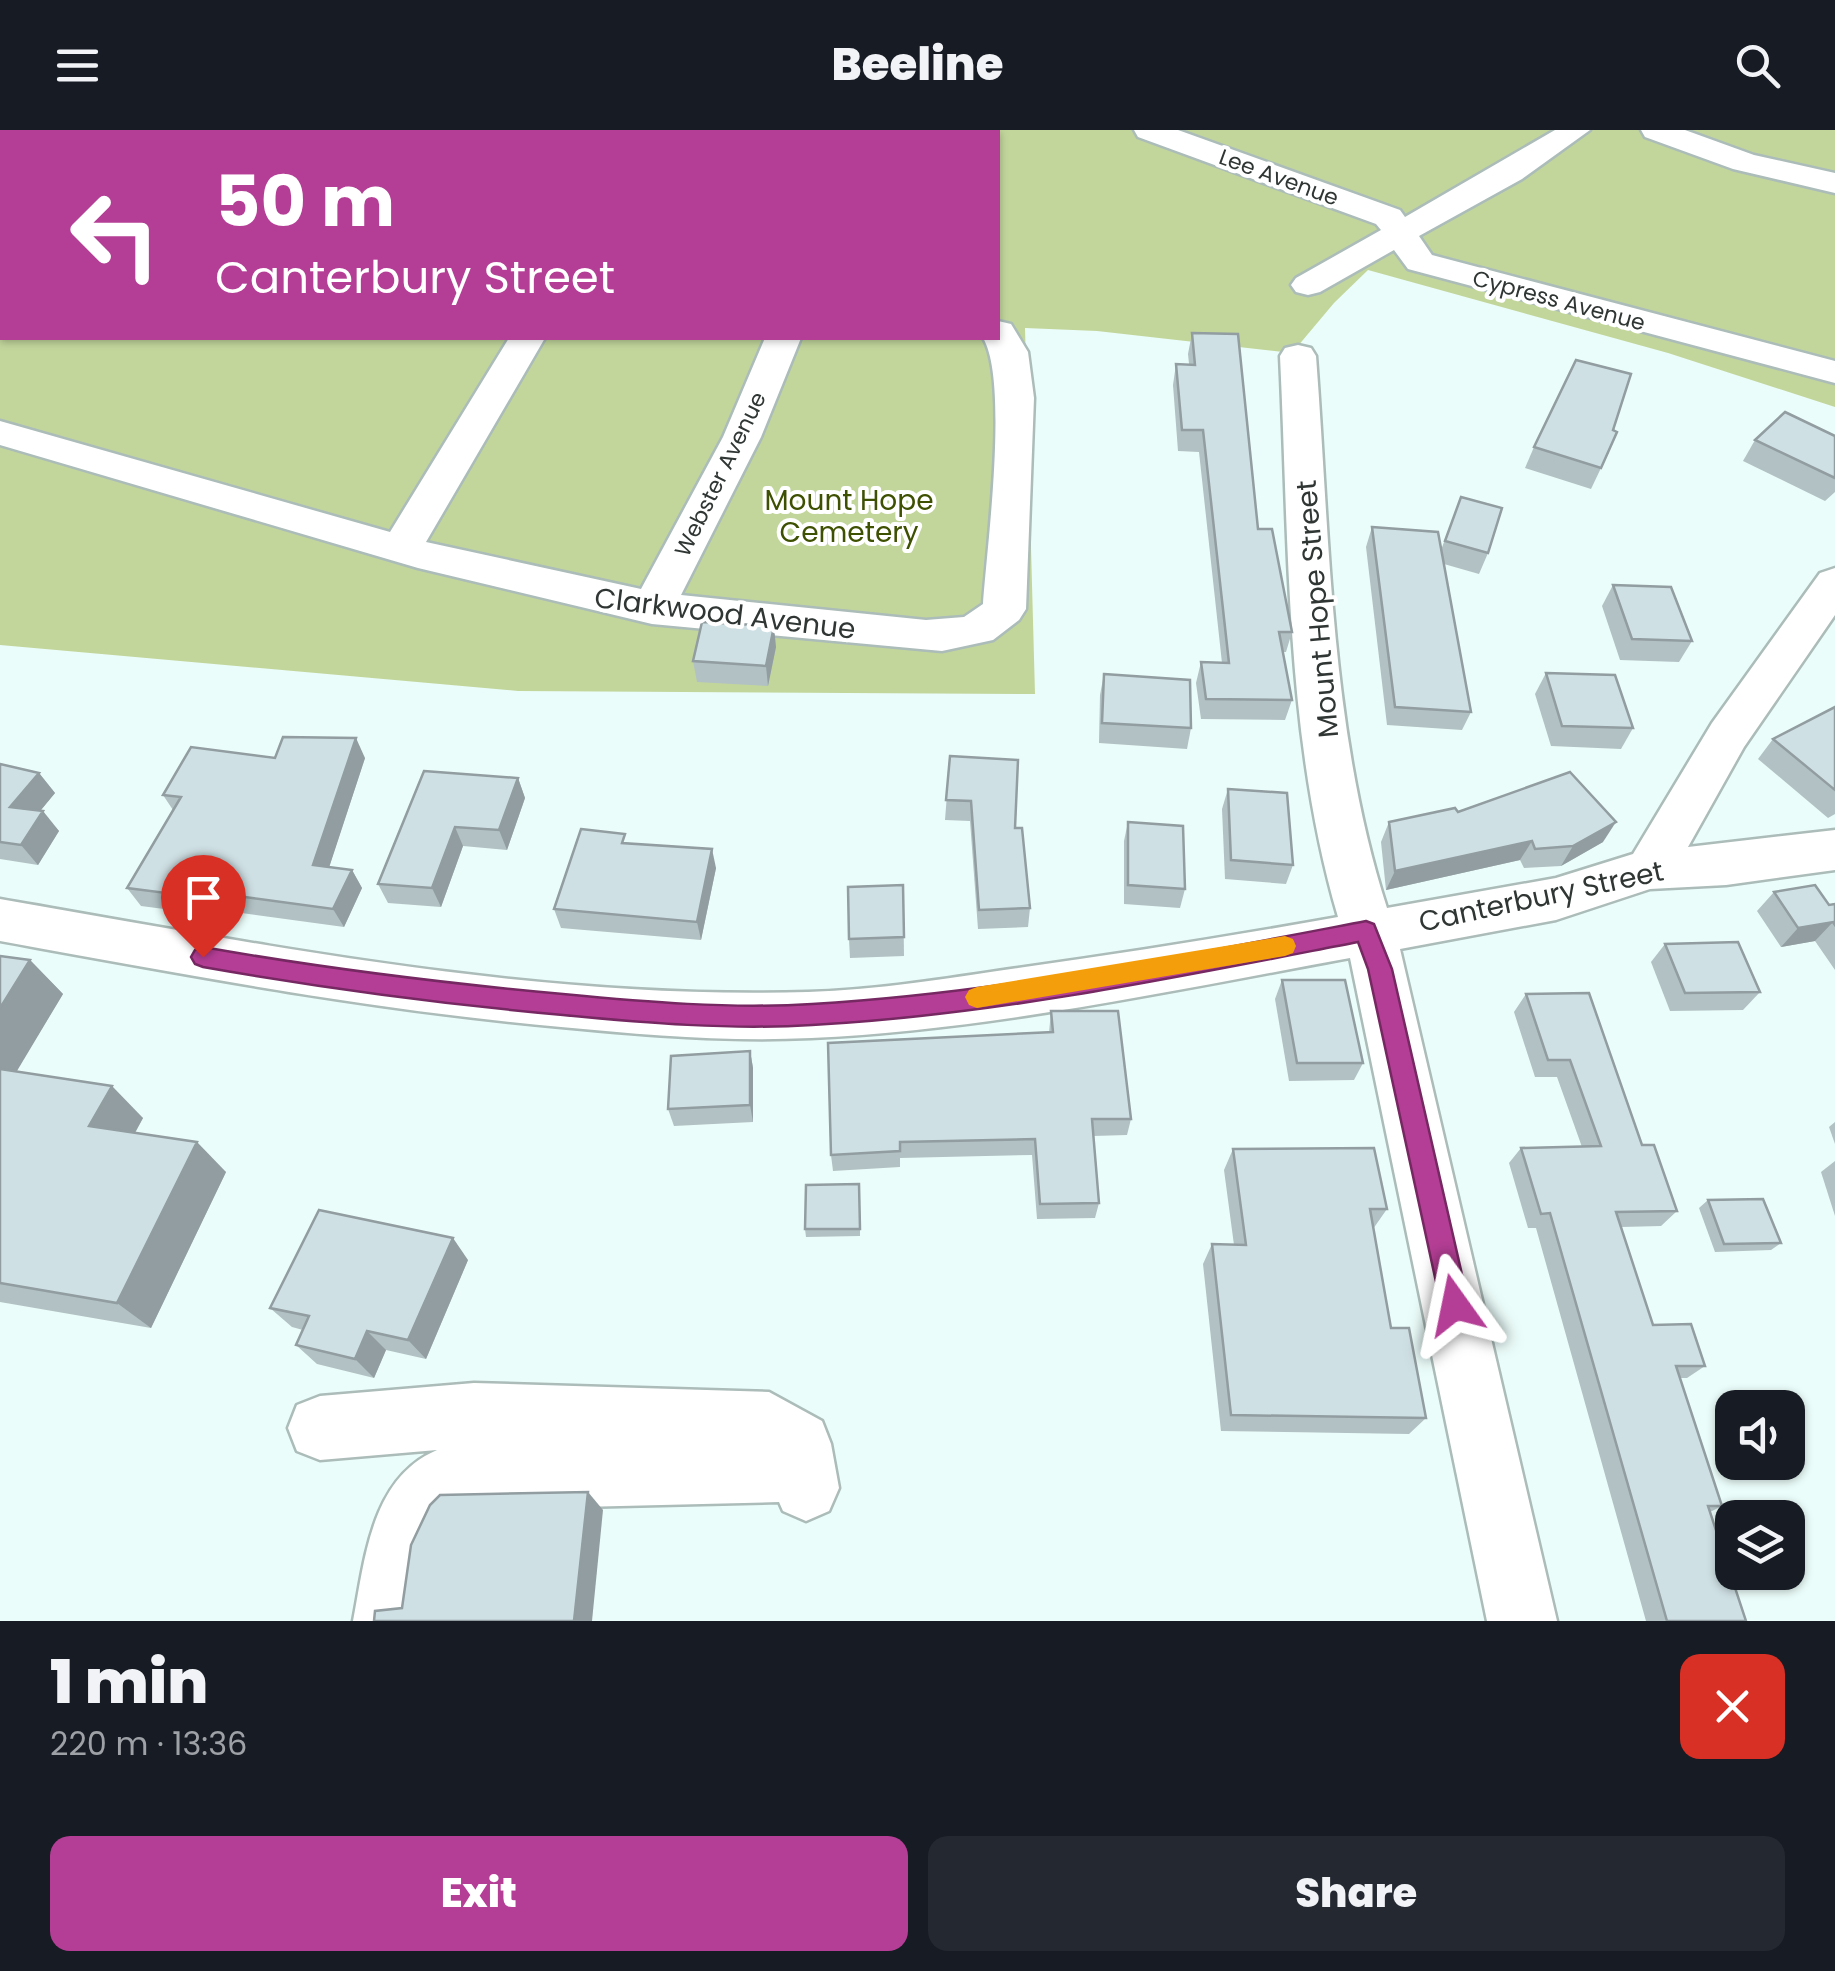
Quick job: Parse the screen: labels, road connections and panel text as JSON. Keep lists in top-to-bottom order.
{
  "streets": {
    "street": [
      "Lee Avenue",
      "Cypress Avenue",
      "Webster Avenue",
      "Mount Hope Street",
      "Clarkwood Avenue",
      "Canterbury Street"
    ]
  },
  "crossings": [
    ["Lee Avenue", "Cypress Avenue"],
    ["Webster Avenue", "Clarkwood Avenue"],
    ["Mount Hope Street", "Canterbury Street"]
  ],
  "parks": ["Mount Hope Cemetery"],
  "page": {
    "header": "Beeline",
    "turn": ["50 m", "Canterbury Street"],
    "heading": ["1 min", "220 m · 13:36"],
    "buttons": ["Exit", "Share"]
  }
}
